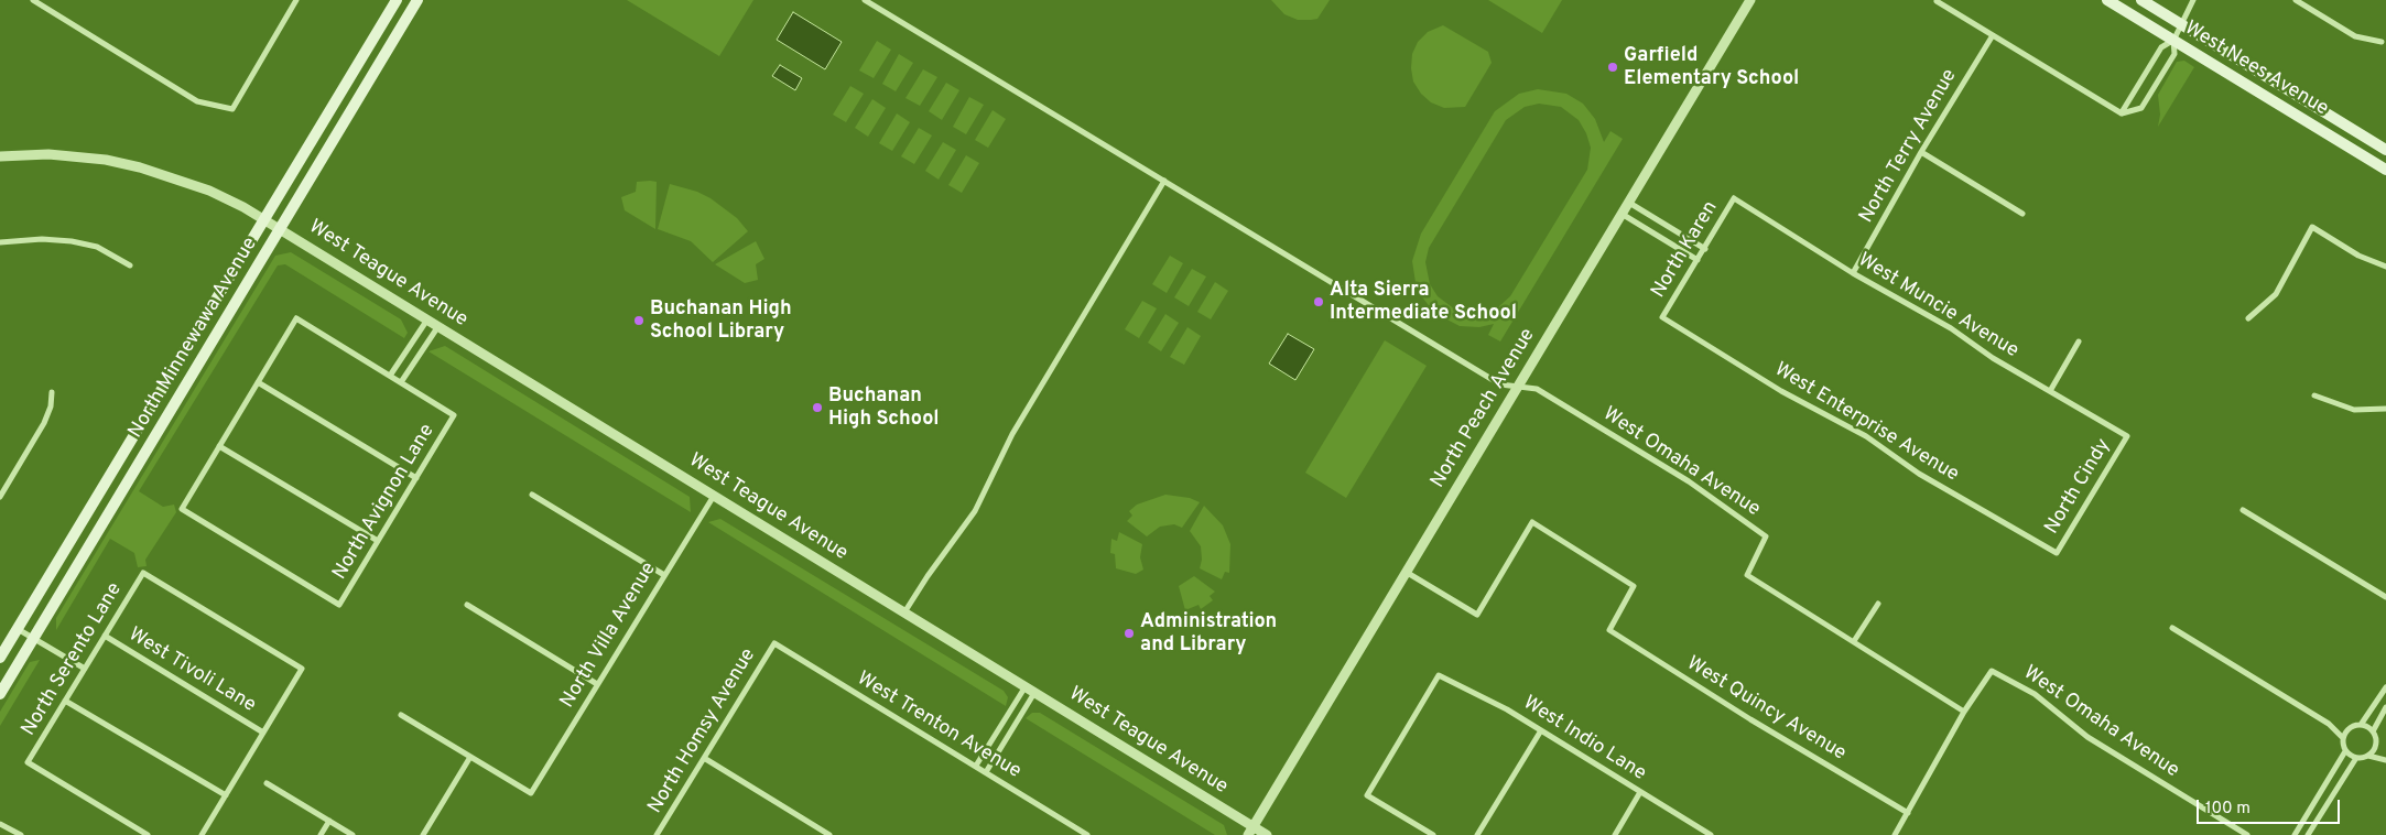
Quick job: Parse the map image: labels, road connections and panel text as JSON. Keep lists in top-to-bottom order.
{
  "streets": {
    "main road": ["West Nees Avenue", "North Minnewawa Avenue"],
    "street": [
      "North Terry Avenue",
      "North Karen",
      "West Teague Avenue",
      "West Muncie Avenue",
      "North Peach Avenue",
      "West Enterprise Avenue",
      "West Omaha Avenue",
      "North Cindy",
      "North Avignon Lane",
      "North Villa Avenue",
      "North Serento Lane",
      "West Tivoli Lane",
      "West Quincy Avenue",
      "West Trenton Avenue",
      "North Homsy Avenue",
      "West Indio Lane"
    ]
  },
  "crossings": [
    ["North Terry Avenue", "West Muncie Avenue"],
    ["North Karen", "West Muncie Avenue"],
    ["North Karen", "West Enterprise Avenue"],
    ["West Teague Avenue", "North Minnewawa Avenue"],
    ["West Teague Avenue", "North Peach Avenue"],
    ["West Teague Avenue", "North Villa Avenue"],
    ["West Muncie Avenue", "North Cindy"],
    ["North Peach Avenue", "West Omaha Avenue"],
    ["North Peach Avenue", "West Quincy Avenue"],
    ["West Enterprise Avenue", "North Cindy"],
    ["North Serento Lane", "West Tivoli Lane"],
    ["West Trenton Avenue", "North Homsy Avenue"]
  ],
  "places": [
    "Garfield Elementary School",
    "Alta Sierra Intermediate School",
    "Buchanan High School Library",
    "Buchanan High School",
    "Administration and Library"
  ],
  "scale_bar": "100 m"
}
